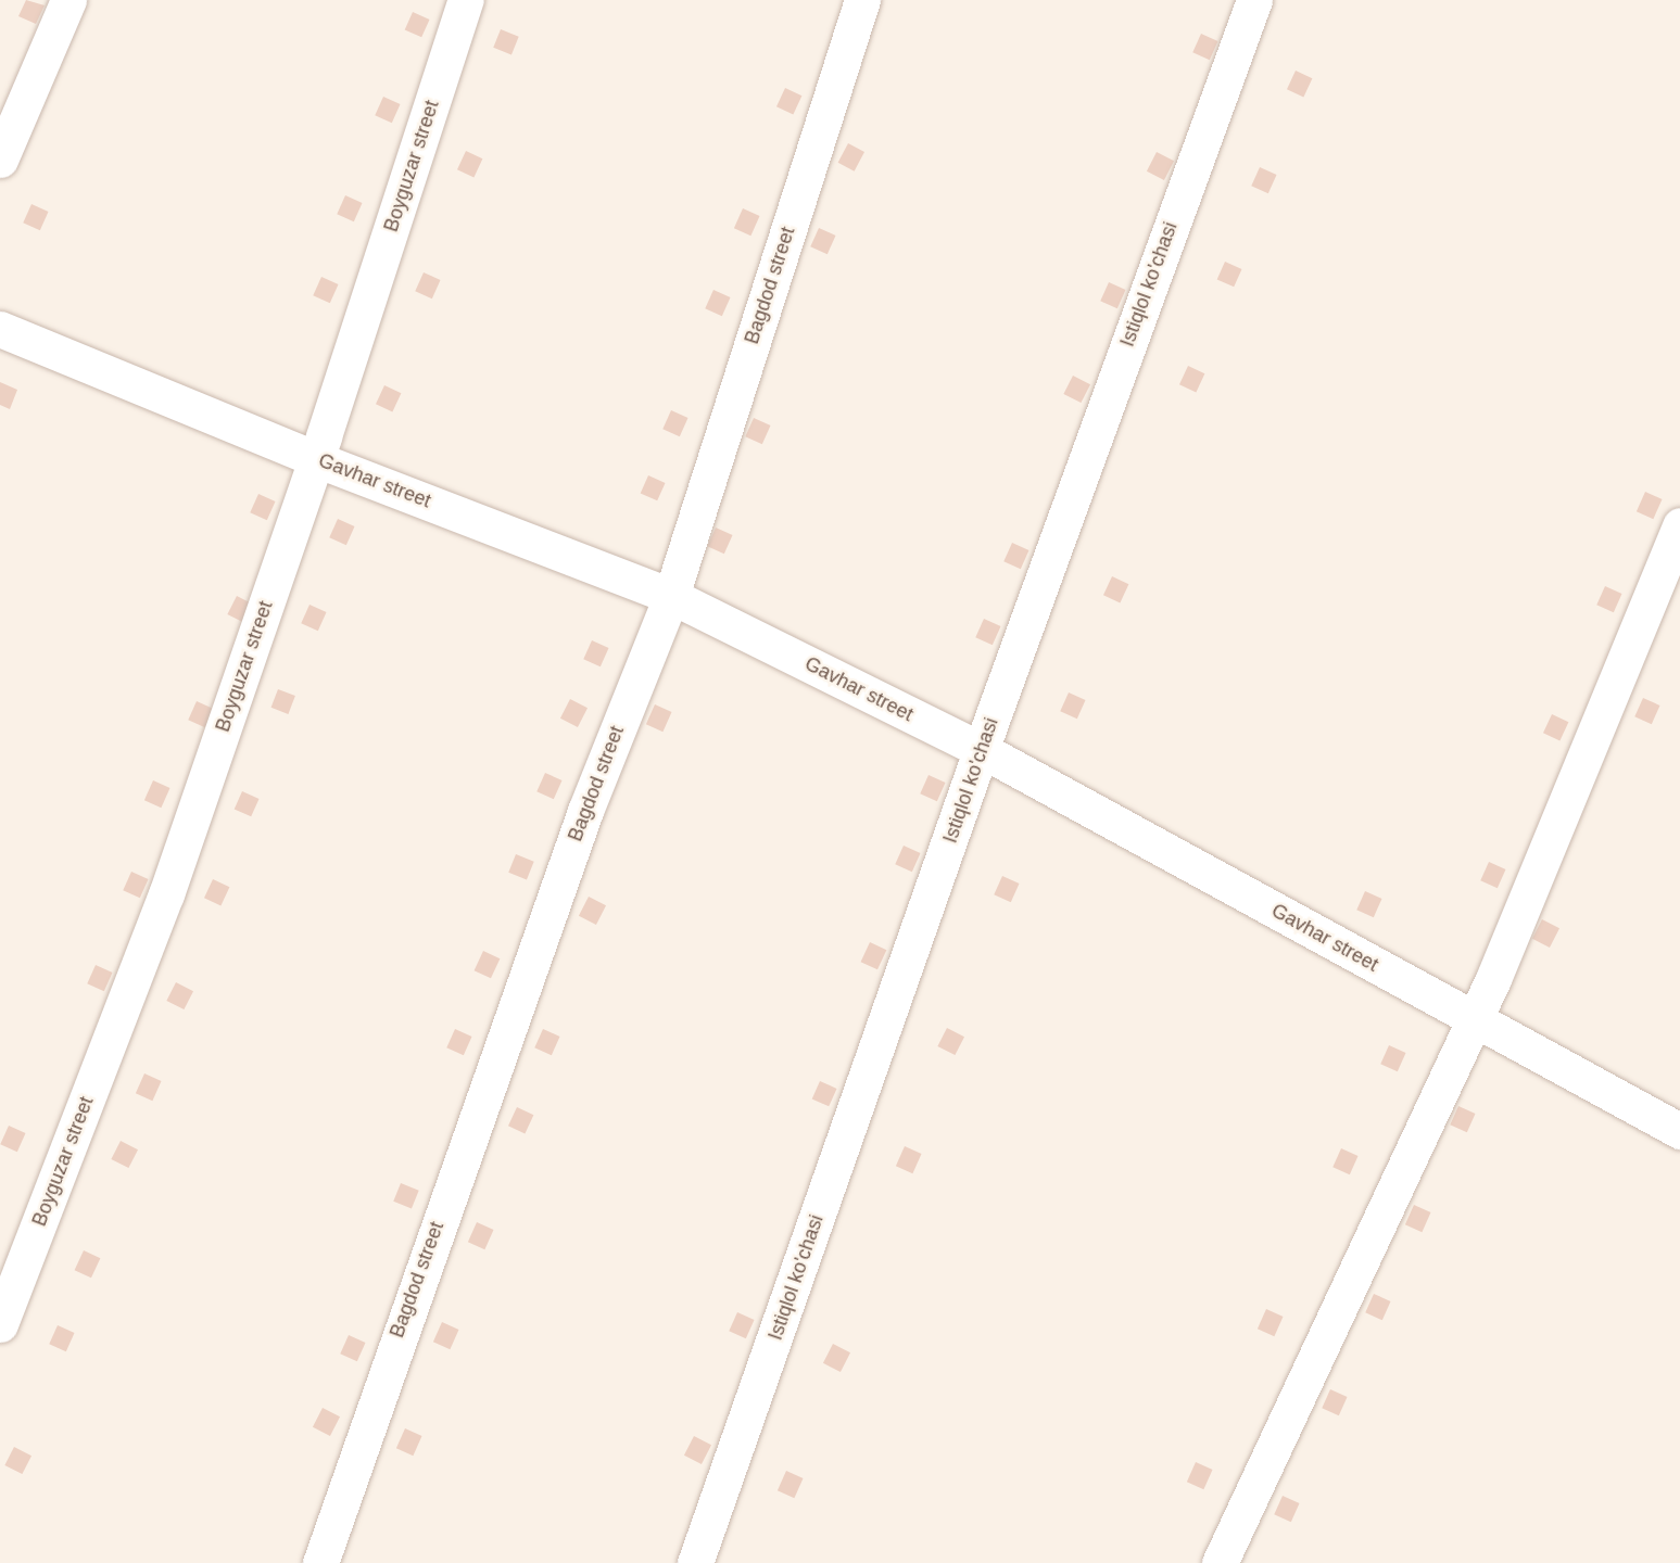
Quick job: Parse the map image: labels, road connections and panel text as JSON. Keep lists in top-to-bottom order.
{
  "streets": {
    "street": [
      "Boyguzar street",
      "Istiqlol ko'chasi",
      "Bagdod street",
      "Gavhar street"
    ]
  },
  "crossings": [
    ["Boyguzar street", "Gavhar street"],
    ["Istiqlol ko'chasi", "Gavhar street"],
    ["Bagdod street", "Gavhar street"]
  ]
}
